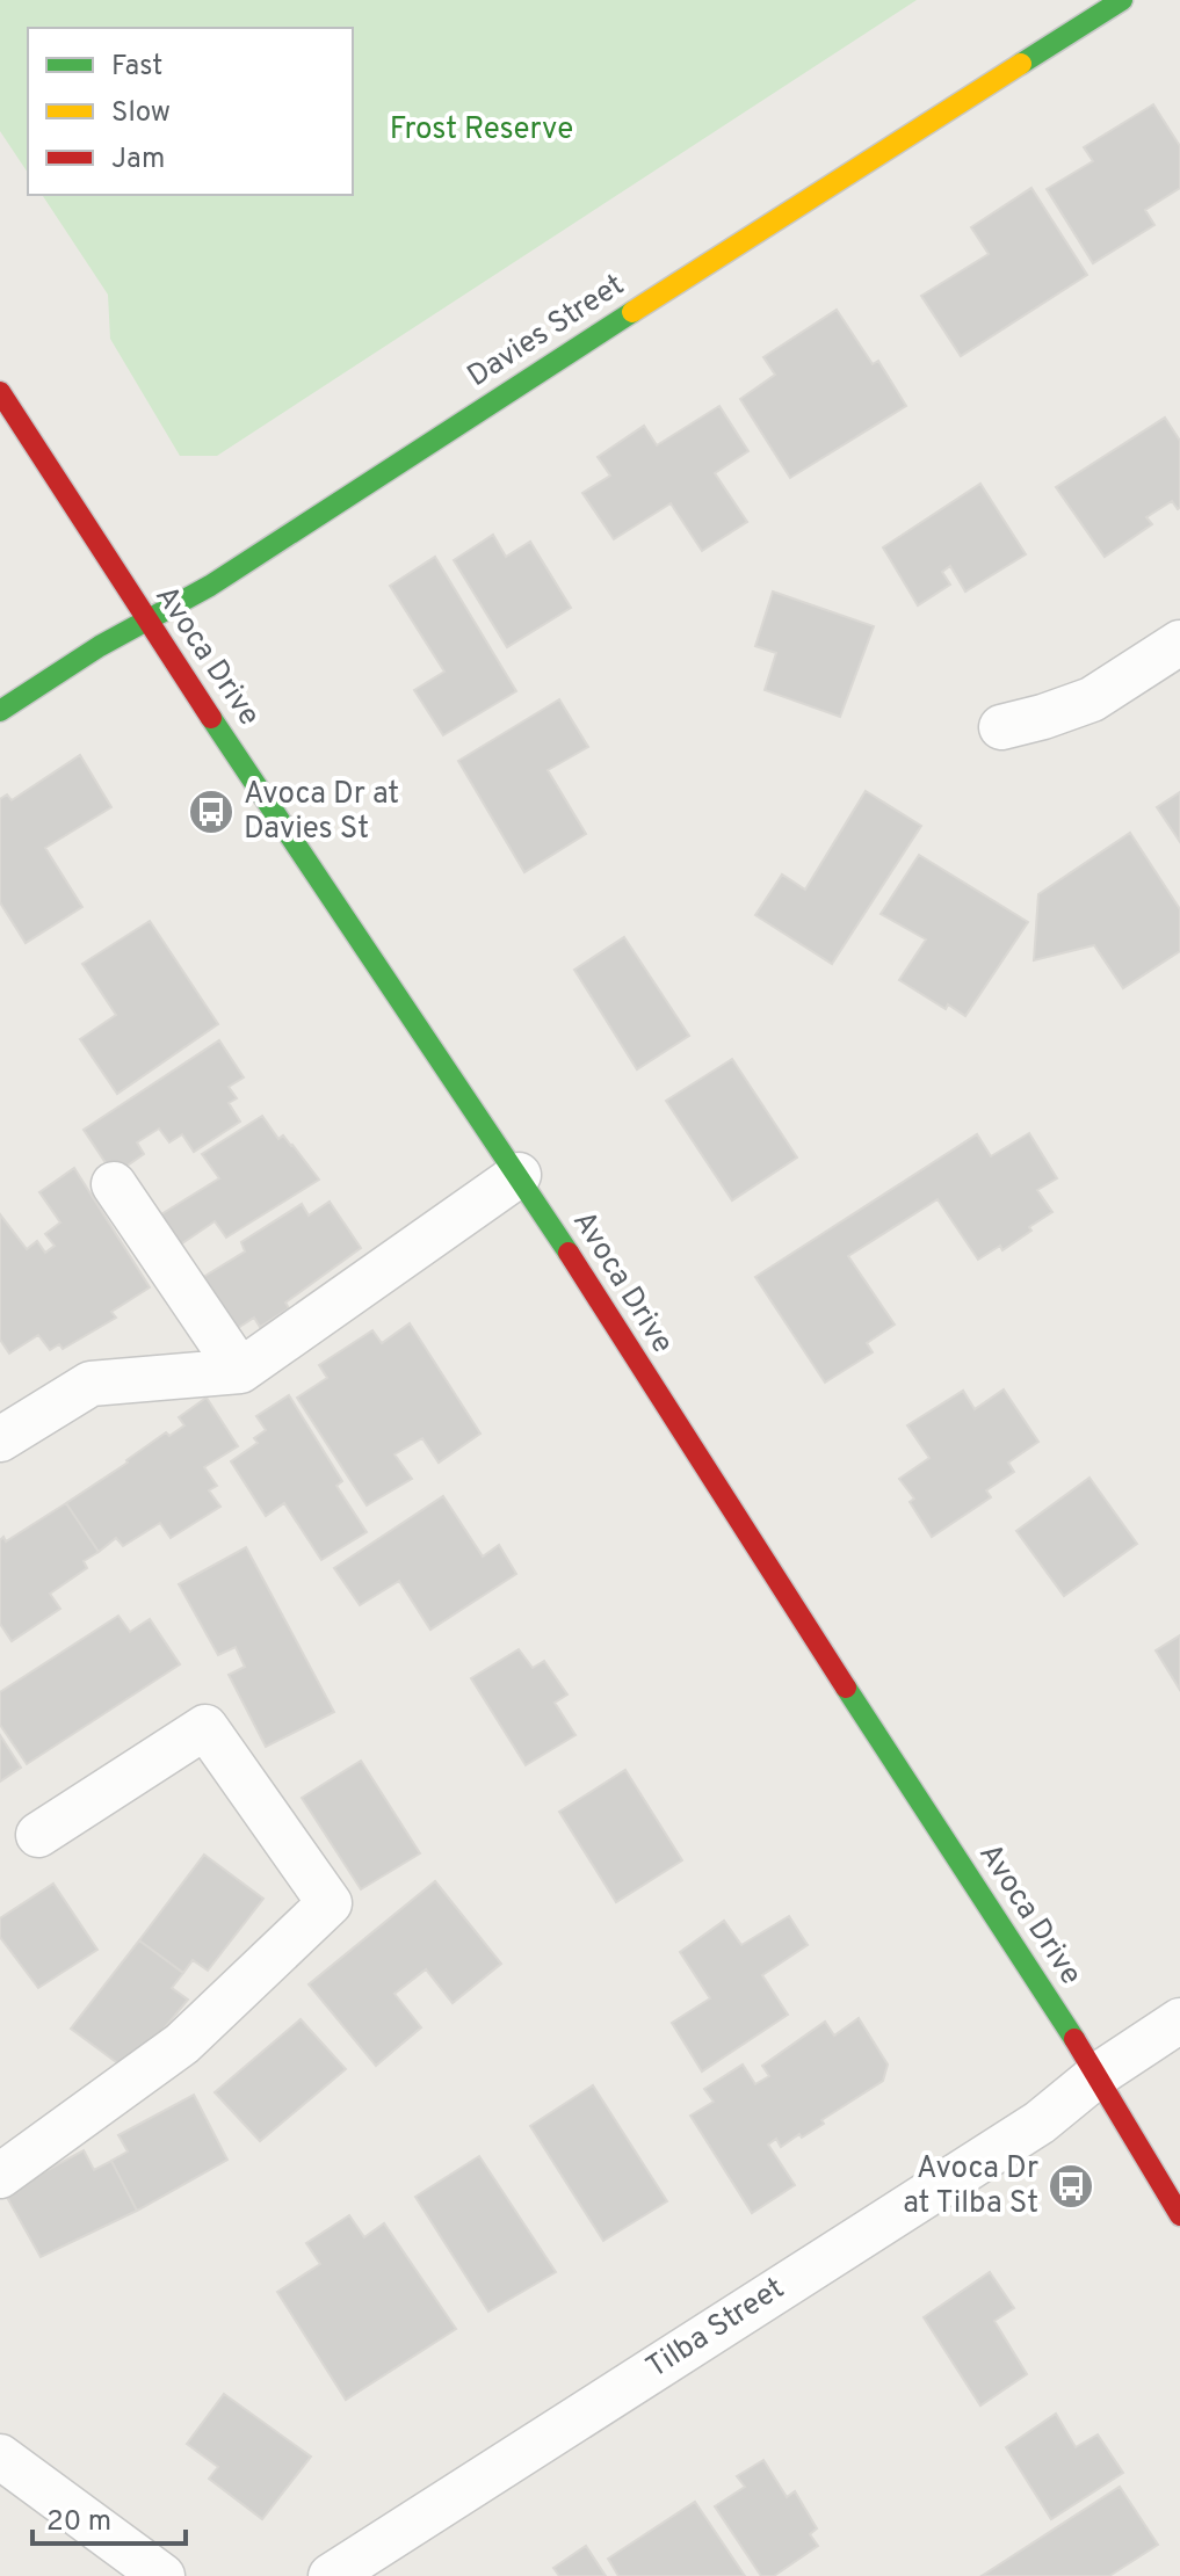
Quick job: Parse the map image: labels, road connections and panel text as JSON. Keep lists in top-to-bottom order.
{
  "streets": {
    "main road": ["Davies Street", "Avoca Drive"],
    "street": ["Tilba Street"]
  },
  "crossings": [
    ["Davies Street", "Avoca Drive"],
    ["Avoca Drive", "Tilba Street"]
  ],
  "parks": ["Frost Reserve"],
  "places": {
    "bus stop": ["Avoca Dr at Davies St", "Avoca Dr at Tilba St"]
  },
  "legend": ["Fast", "Slow", "Jam"],
  "scale_bar": "20 m"
}
